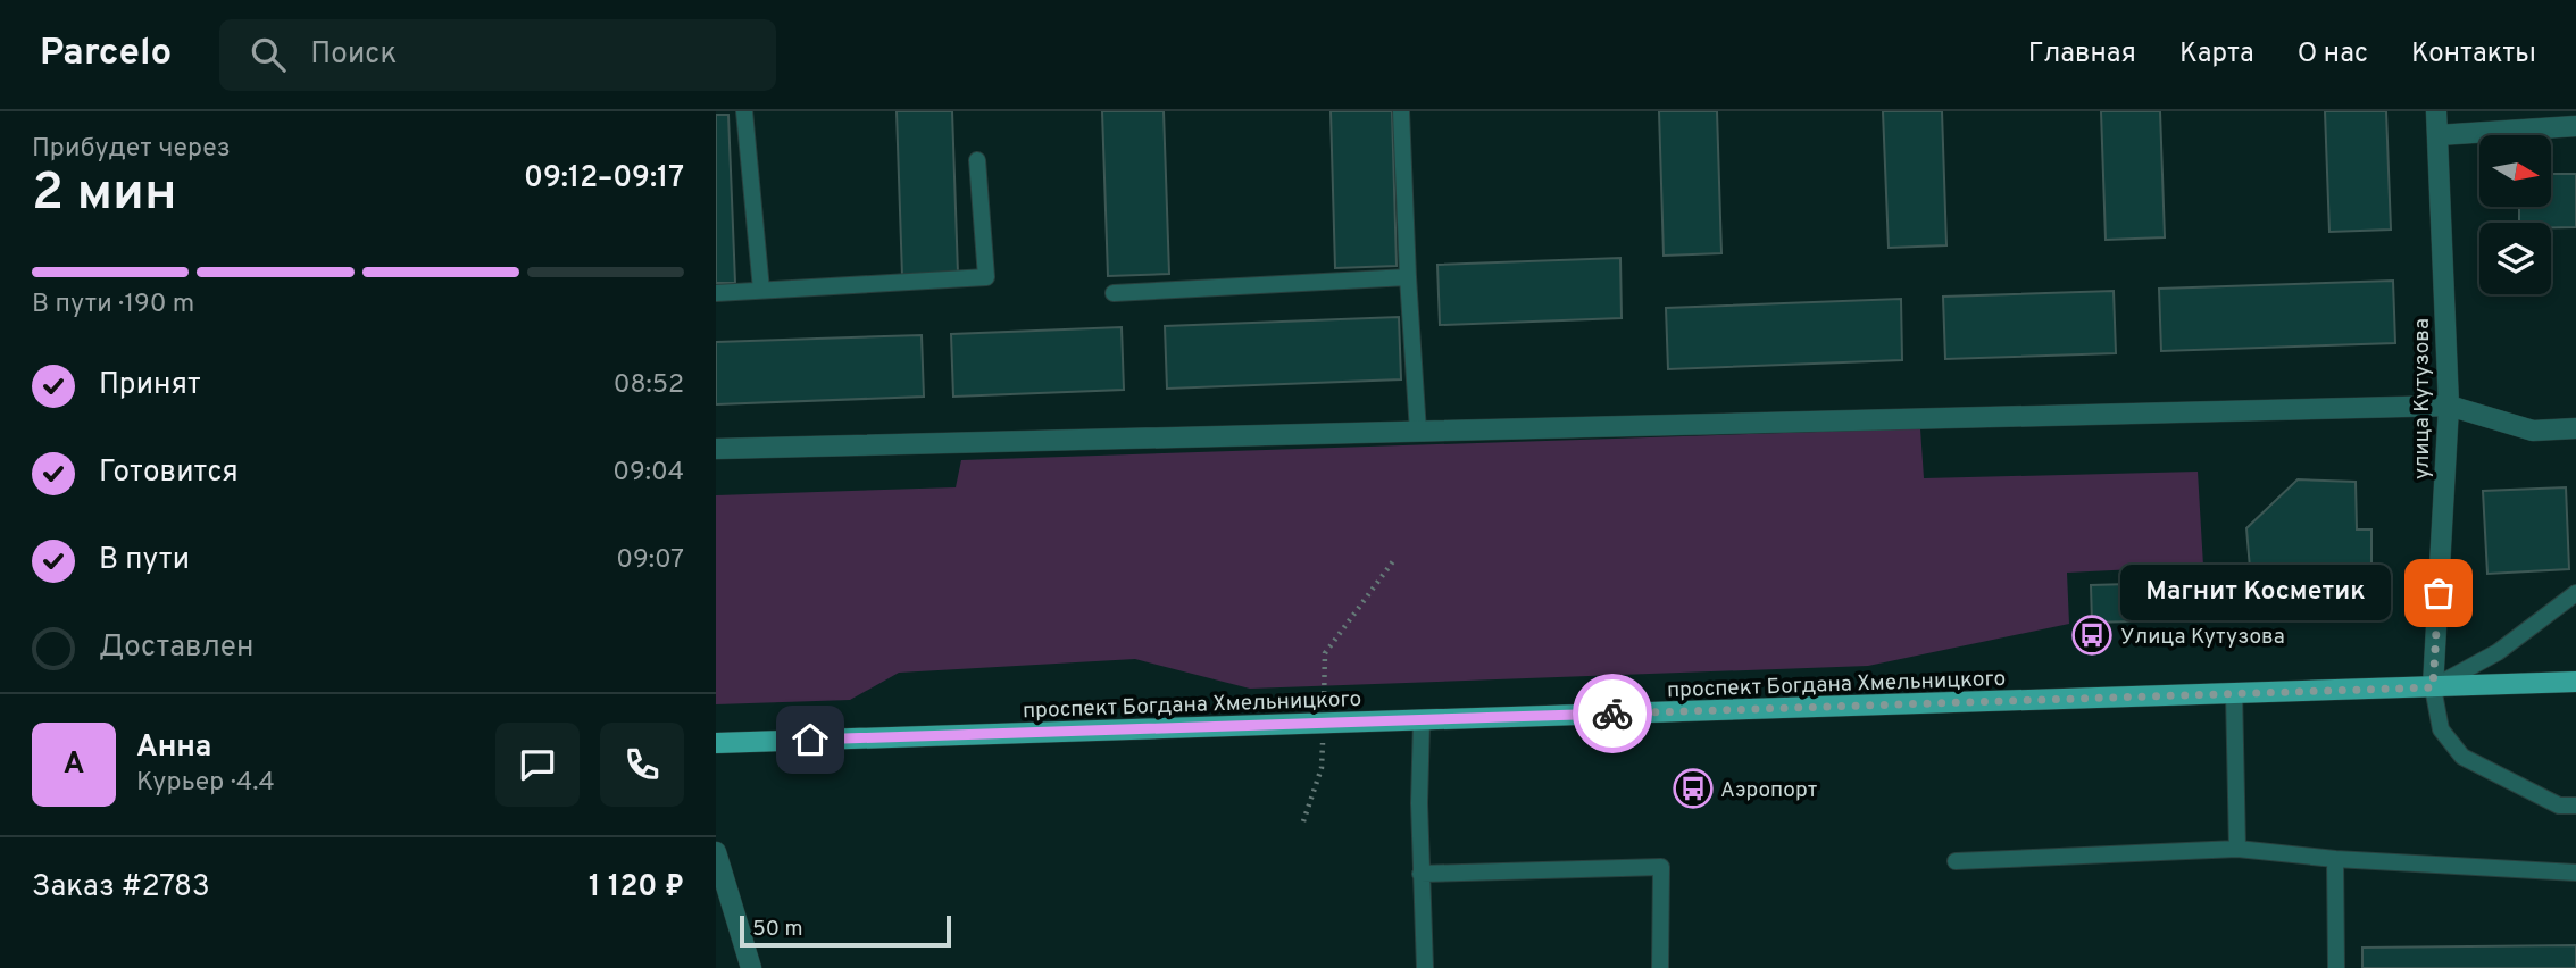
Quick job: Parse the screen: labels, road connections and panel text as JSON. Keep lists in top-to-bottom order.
{
  "streets": {
    "main road": ["проспект Богдана Хмельницкого"],
    "street": ["улица Кутузова"]
  },
  "crossings": [
    ["улица Кутузова", "проспект Богдана Хмельницкого"]
  ],
  "places": {
    "other": ["Магнит Косметик"],
    "bus stop": ["Улица Кутузова", "Аэропорт"]
  },
  "scale_bar": "50 m",
  "north": "right",
  "page": {
    "header": "Parcelo",
    "search": "Поиск",
    "nav": [
      "Главная",
      "Карта",
      "О нас",
      "Контакты"
    ],
    "heading": ["2 мин", "Прибудет через", "09:12–09:17"],
    "panel": [
      "Анна",
      "Курьер · 4.4",
      "Заказ #2783",
      "1 120 ₽"
    ],
    "bar": "В пути · 190 m",
    "list": [
      ["Принят", "08:52"],
      ["Готовится", "09:04"],
      ["В пути", "09:07"],
      "Доставлен"
    ],
    "bubble": "Магнит Косметик",
    "round": "А",
    "scale": "50 m"
  }
}
